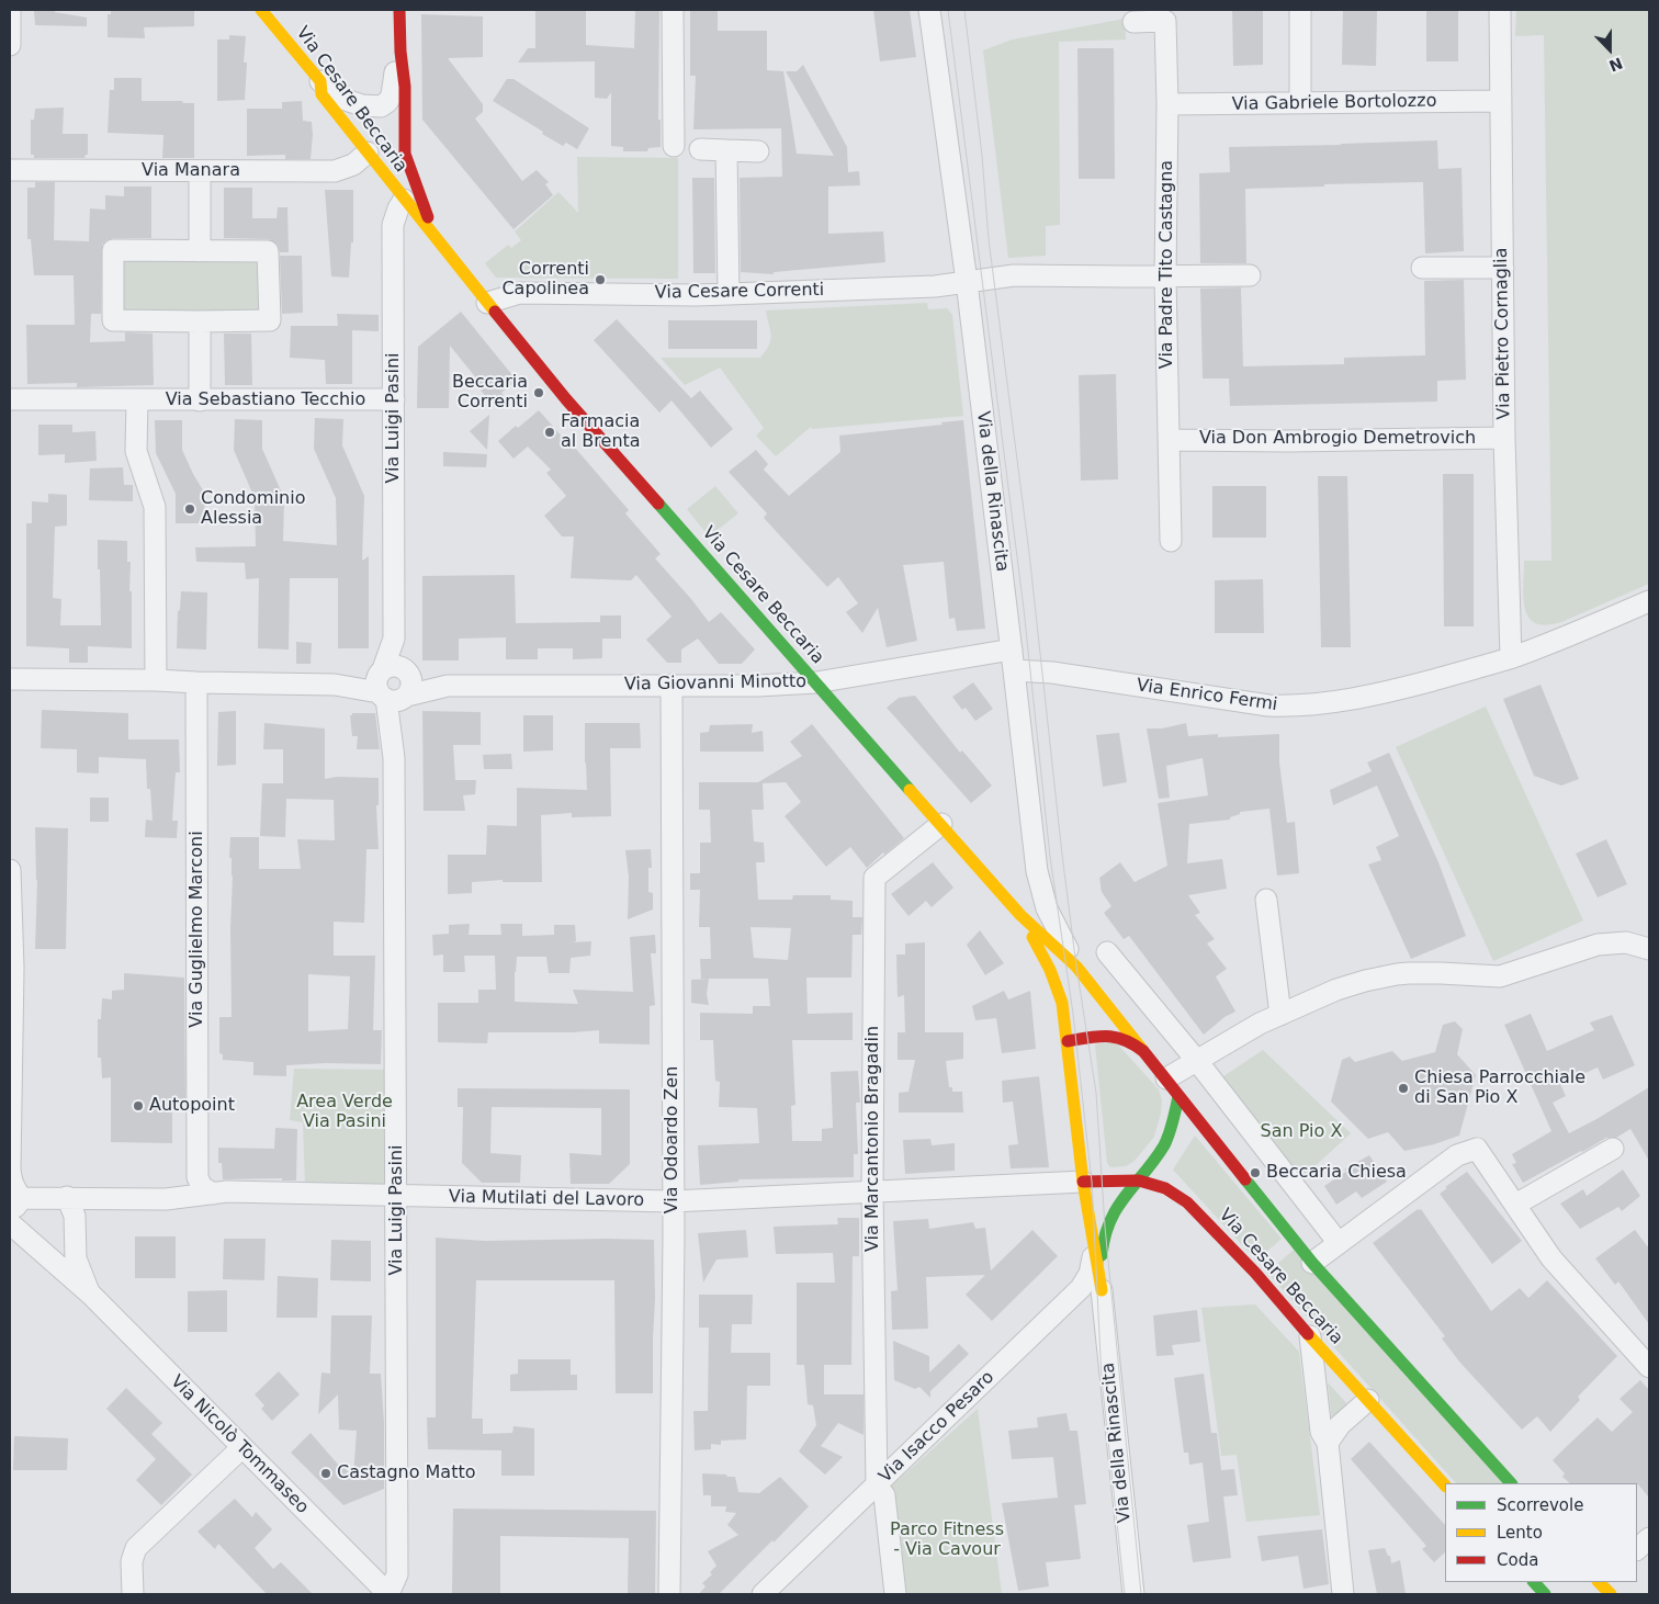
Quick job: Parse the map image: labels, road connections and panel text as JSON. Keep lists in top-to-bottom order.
{
  "streets": {
    "street": [
      "Via Cesare Beccaria",
      "Via Gabriele Bortolozzo",
      "Via Manara",
      "Via Padre Tito Castagna",
      "Via Cesare Correnti",
      "Via Pietro Cornaglia",
      "Via Sebastiano Tecchio",
      "Via Luigi Pasini",
      "Via Don Ambrogio Demetrovich",
      "Via della Rinascita",
      "Via Giovanni Minotto",
      "Via Enrico Fermi",
      "Via Guglielmo Marconi",
      "Via Marcantonio Bragadin",
      "Via Odoardo Zen",
      "Via Mutilati del Lavoro",
      "Via Isacco Pesaro",
      "Via Nicolò Tommaseo"
    ]
  },
  "crossings": [
    ["Via Cesare Beccaria", "Via Manara"],
    ["Via Cesare Beccaria", "Via Cesare Correnti"],
    ["Via Cesare Beccaria", "Via Luigi Pasini"],
    ["Via Cesare Beccaria", "Via della Rinascita"],
    ["Via Cesare Beccaria", "Via Giovanni Minotto"],
    ["Via Cesare Beccaria", "Via Marcantonio Bragadin"],
    ["Via Cesare Beccaria", "Via Mutilati del Lavoro"],
    ["Via Gabriele Bortolozzo", "Via Padre Tito Castagna"],
    ["Via Gabriele Bortolozzo", "Via Pietro Cornaglia"],
    ["Via Padre Tito Castagna", "Via Cesare Correnti"],
    ["Via Padre Tito Castagna", "Via Don Ambrogio Demetrovich"],
    ["Via Cesare Correnti", "Via della Rinascita"],
    ["Via Pietro Cornaglia", "Via Don Ambrogio Demetrovich"],
    ["Via Pietro Cornaglia", "Via Enrico Fermi"],
    ["Via Sebastiano Tecchio", "Via Luigi Pasini"],
    ["Via Luigi Pasini", "Via Giovanni Minotto"],
    ["Via Luigi Pasini", "Via Mutilati del Lavoro"],
    ["Via Luigi Pasini", "Via Nicolò Tommaseo"],
    ["Via della Rinascita", "Via Giovanni Minotto"],
    ["Via della Rinascita", "Via Enrico Fermi"],
    ["Via Giovanni Minotto", "Via Guglielmo Marconi"],
    ["Via Giovanni Minotto", "Via Odoardo Zen"],
    ["Via Marcantonio Bragadin", "Via Mutilati del Lavoro"],
    ["Via Marcantonio Bragadin", "Via Isacco Pesaro"],
    ["Via Odoardo Zen", "Via Mutilati del Lavoro"],
    ["Via Mutilati del Lavoro", "Via Nicolò Tommaseo"]
  ],
  "parks": ["Area Verde Via Pasini", "San Pio X", "Parco Fitness - Via Cavour"],
  "places": [
    "Correnti Capolinea",
    "Beccaria Correnti",
    "Farmacia al Brenta",
    "Condominio Alessia",
    "Chiesa Parrocchiale di San Pio X",
    "Autopoint",
    "Beccaria Chiesa",
    "Castagno Matto"
  ],
  "legend": ["Scorrevole", "Lento", "Coda"],
  "north": "bottom"
}
